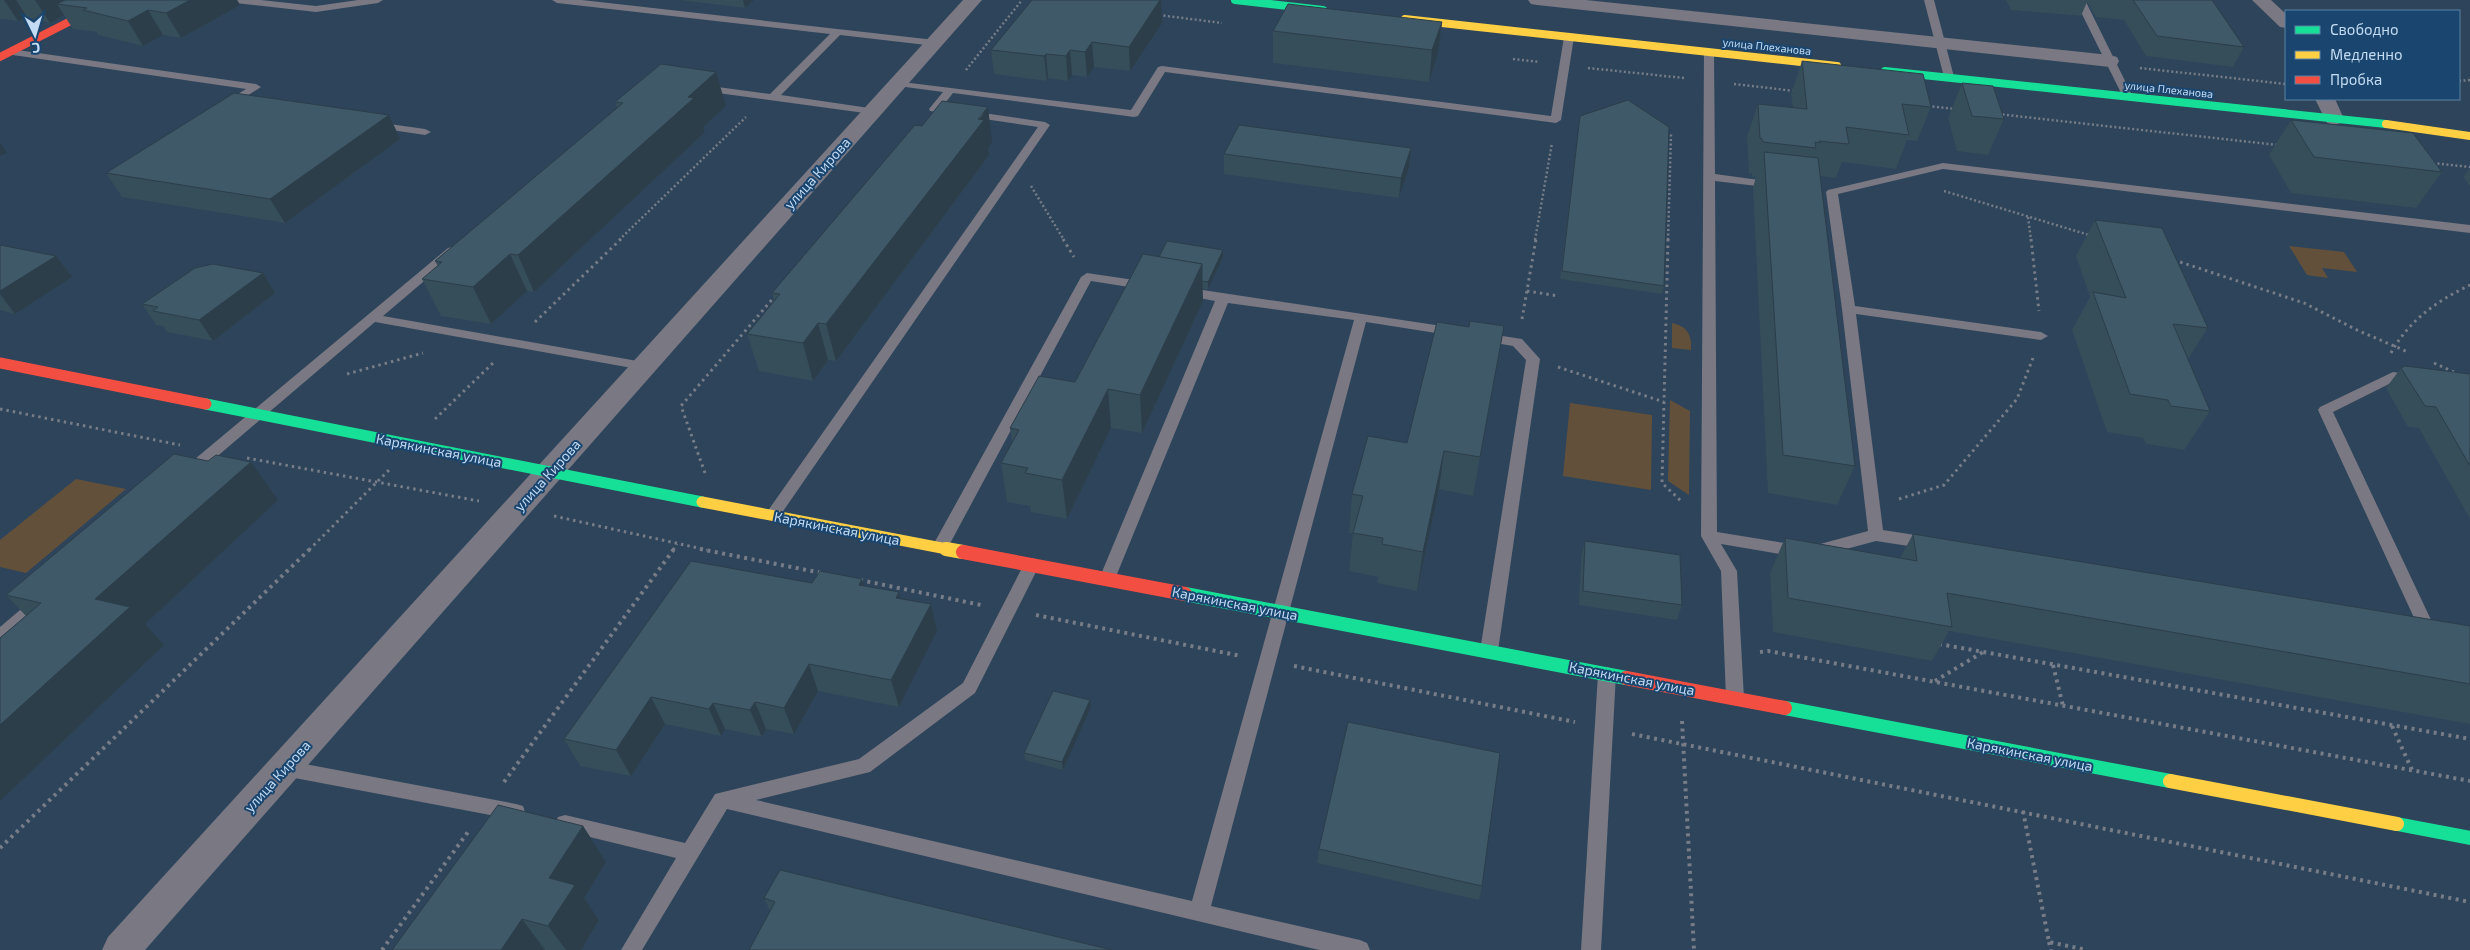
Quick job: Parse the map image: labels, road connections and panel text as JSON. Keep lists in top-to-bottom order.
{
  "streets": {
    "street": ["улица Плеханова", "улица Кирова", "Карякинская улица"]
  },
  "crossings": [
    ["улица Кирова", "Карякинская улица"]
  ],
  "legend": ["Свободно", "Медленно", "Пробка"],
  "north": "bottom"
}
